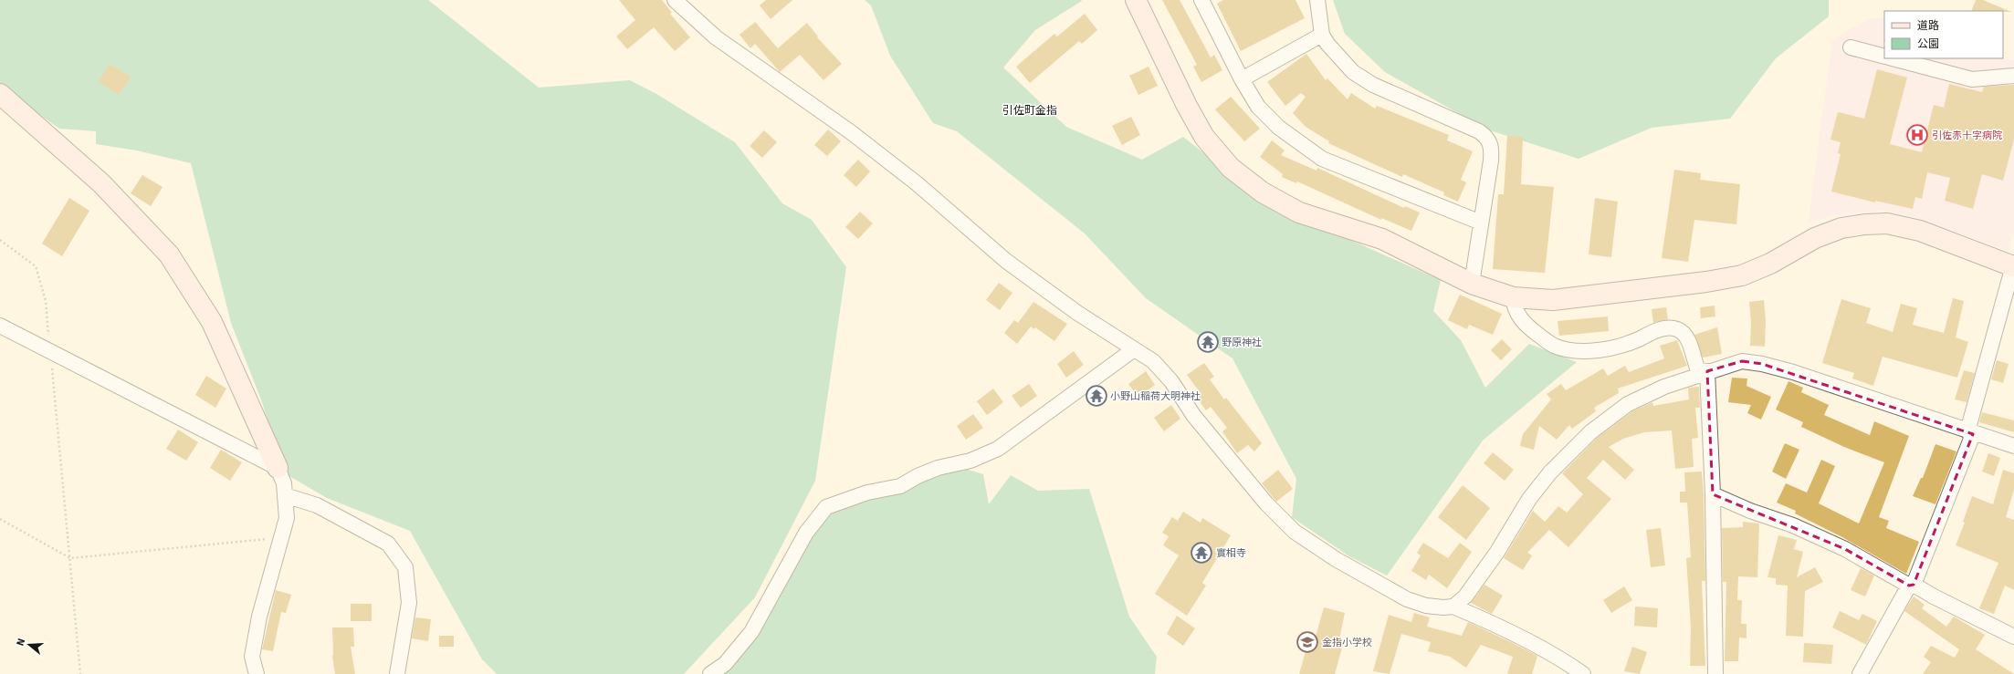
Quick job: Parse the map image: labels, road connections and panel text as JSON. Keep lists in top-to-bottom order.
{
  "districts": ["引佐町金指"],
  "places": {
    "hospital": ["引佐赤十字病院"],
    "temple": ["野原神社", "小野山稲荷大明神社", "實相寺"],
    "school or university": ["金指小学校"]
  },
  "legend": ["道路", "公園"],
  "north": "left"
}
